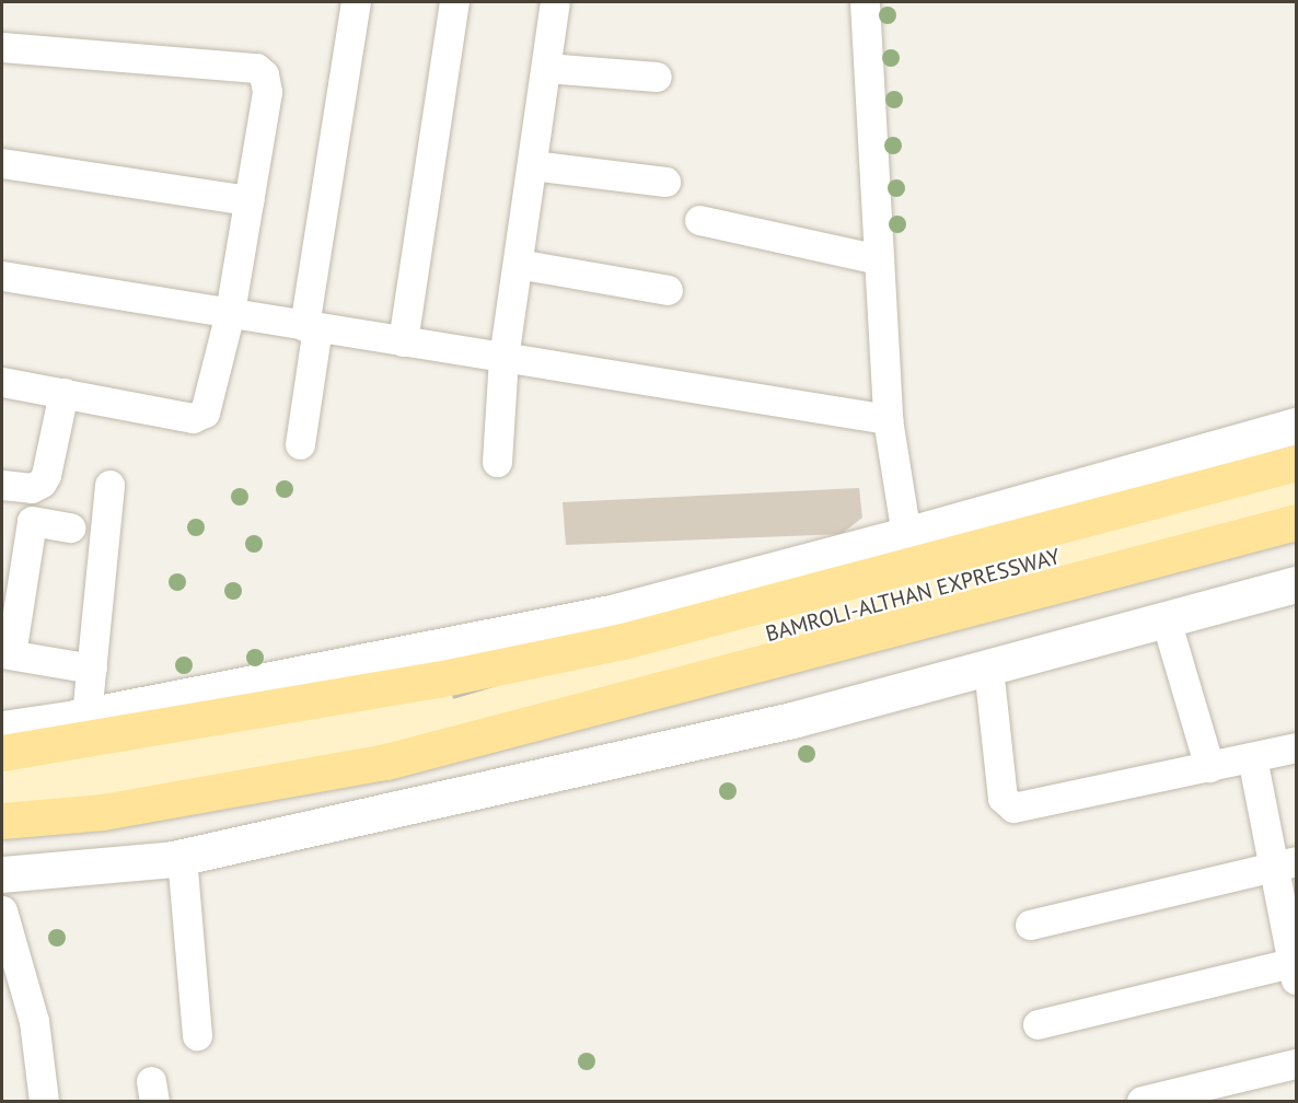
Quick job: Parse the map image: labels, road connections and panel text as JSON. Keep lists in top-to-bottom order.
{
  "streets": {
    "main road": ["BAMROLI-ALTHAN EXPRESSWAY"]
  }
}
